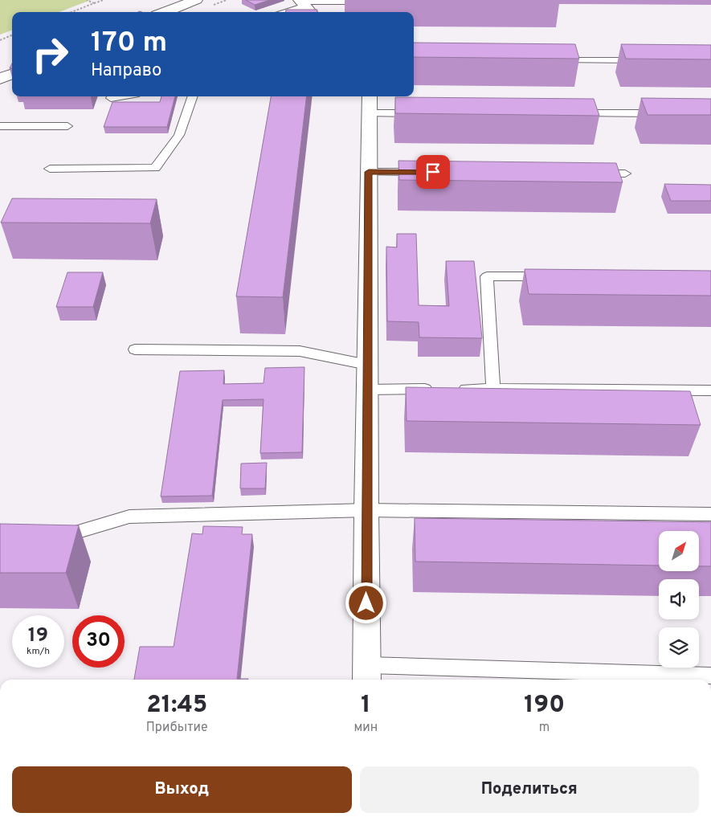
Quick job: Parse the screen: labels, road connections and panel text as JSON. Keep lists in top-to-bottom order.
{
  "north": "top right",
  "page": {
    "turn": ["170 m", "Направо"],
    "speed": "19 km/h",
    "limit": "30",
    "eta": [
      "21:45",
      "Прибытие",
      "1",
      "мин",
      "190",
      "m"
    ],
    "buttons": ["Выход", "Поделиться"]
  }
}
